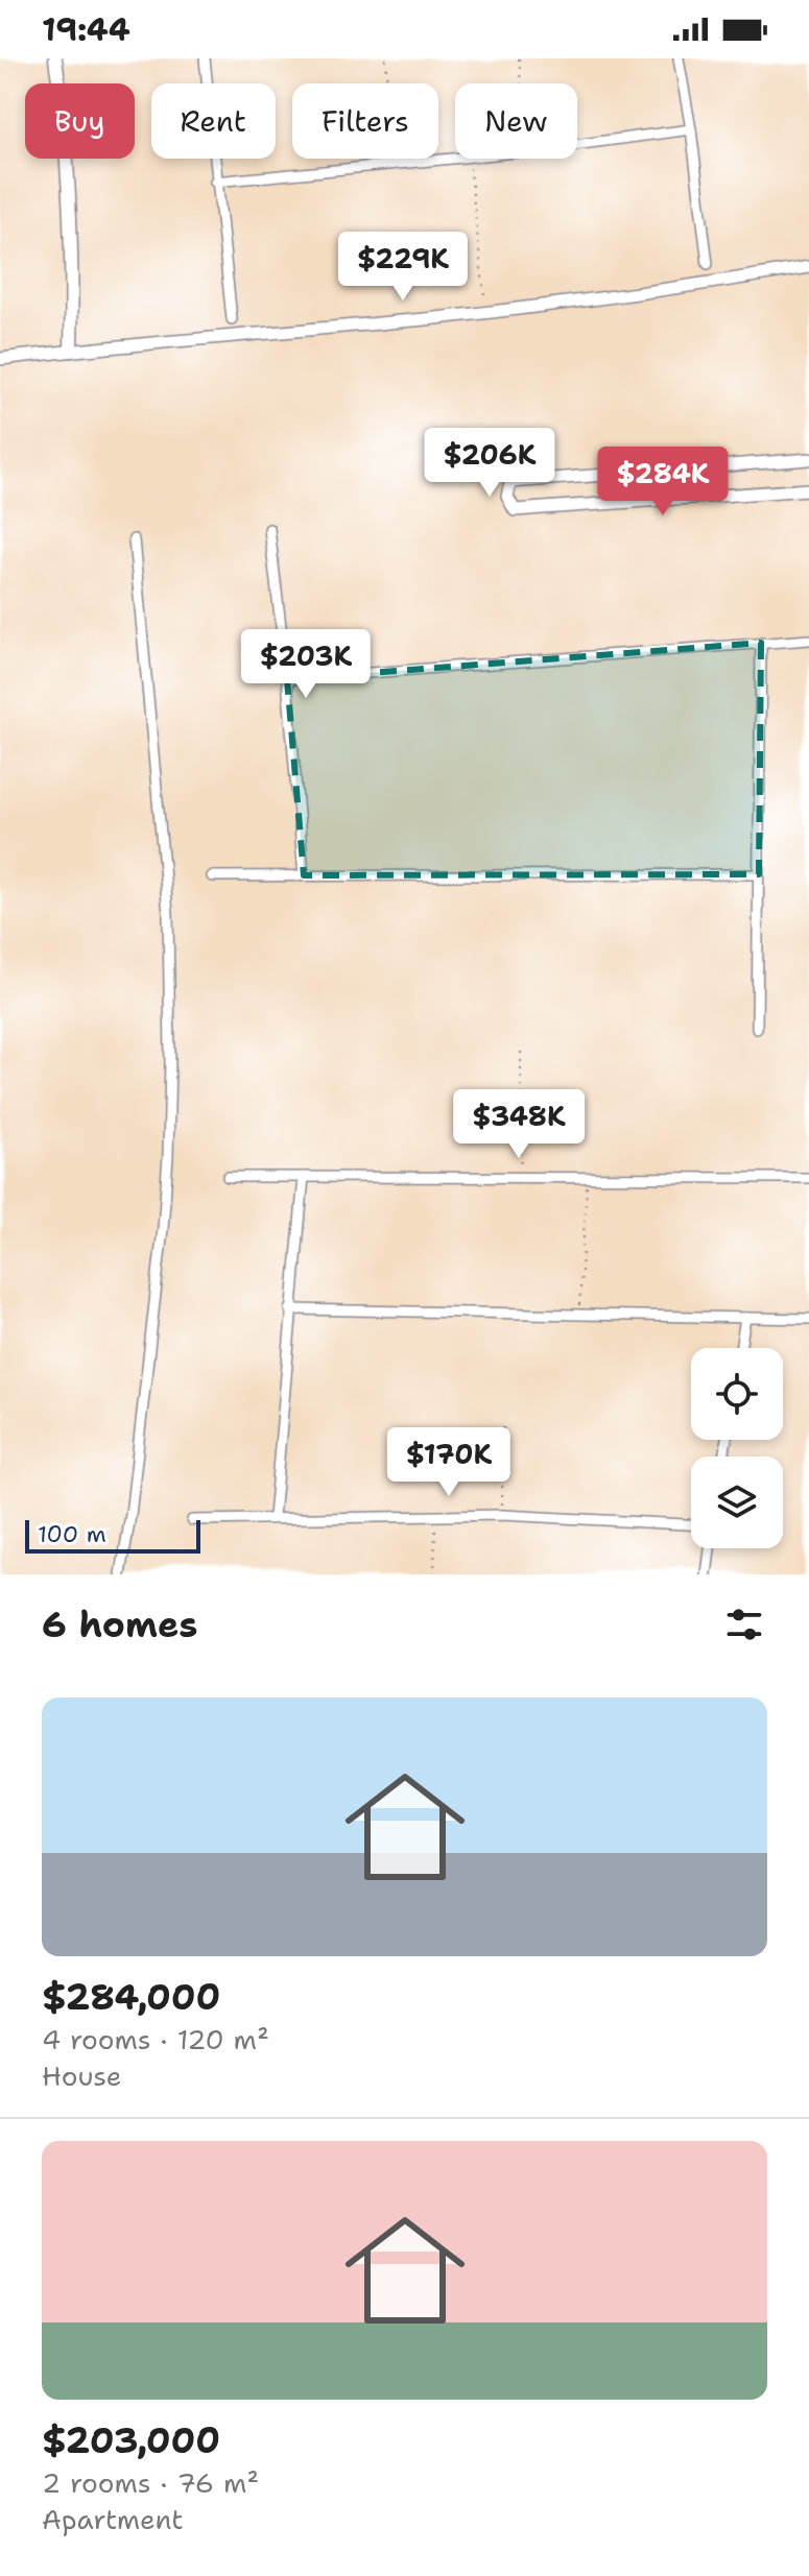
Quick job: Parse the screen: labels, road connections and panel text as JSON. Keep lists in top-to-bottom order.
{
  "scale_bar": "100 m",
  "page": {
    "status": "19:44",
    "chip": [
      "Buy",
      "Rent",
      "Filters",
      "New"
    ],
    "price": [
      "$229K",
      "$206K",
      "$284K",
      "$203K",
      "$348K",
      "$170K"
    ],
    "scale": "100 m",
    "heading": "6 homes",
    "list": [
      {
        "name": "$284,000",
        "note": "4 rooms · 120 m² · House"
      },
      {
        "name": "$203,000",
        "note": "2 rooms · 76 m² · Apartment"
      }
    ]
  }
}
